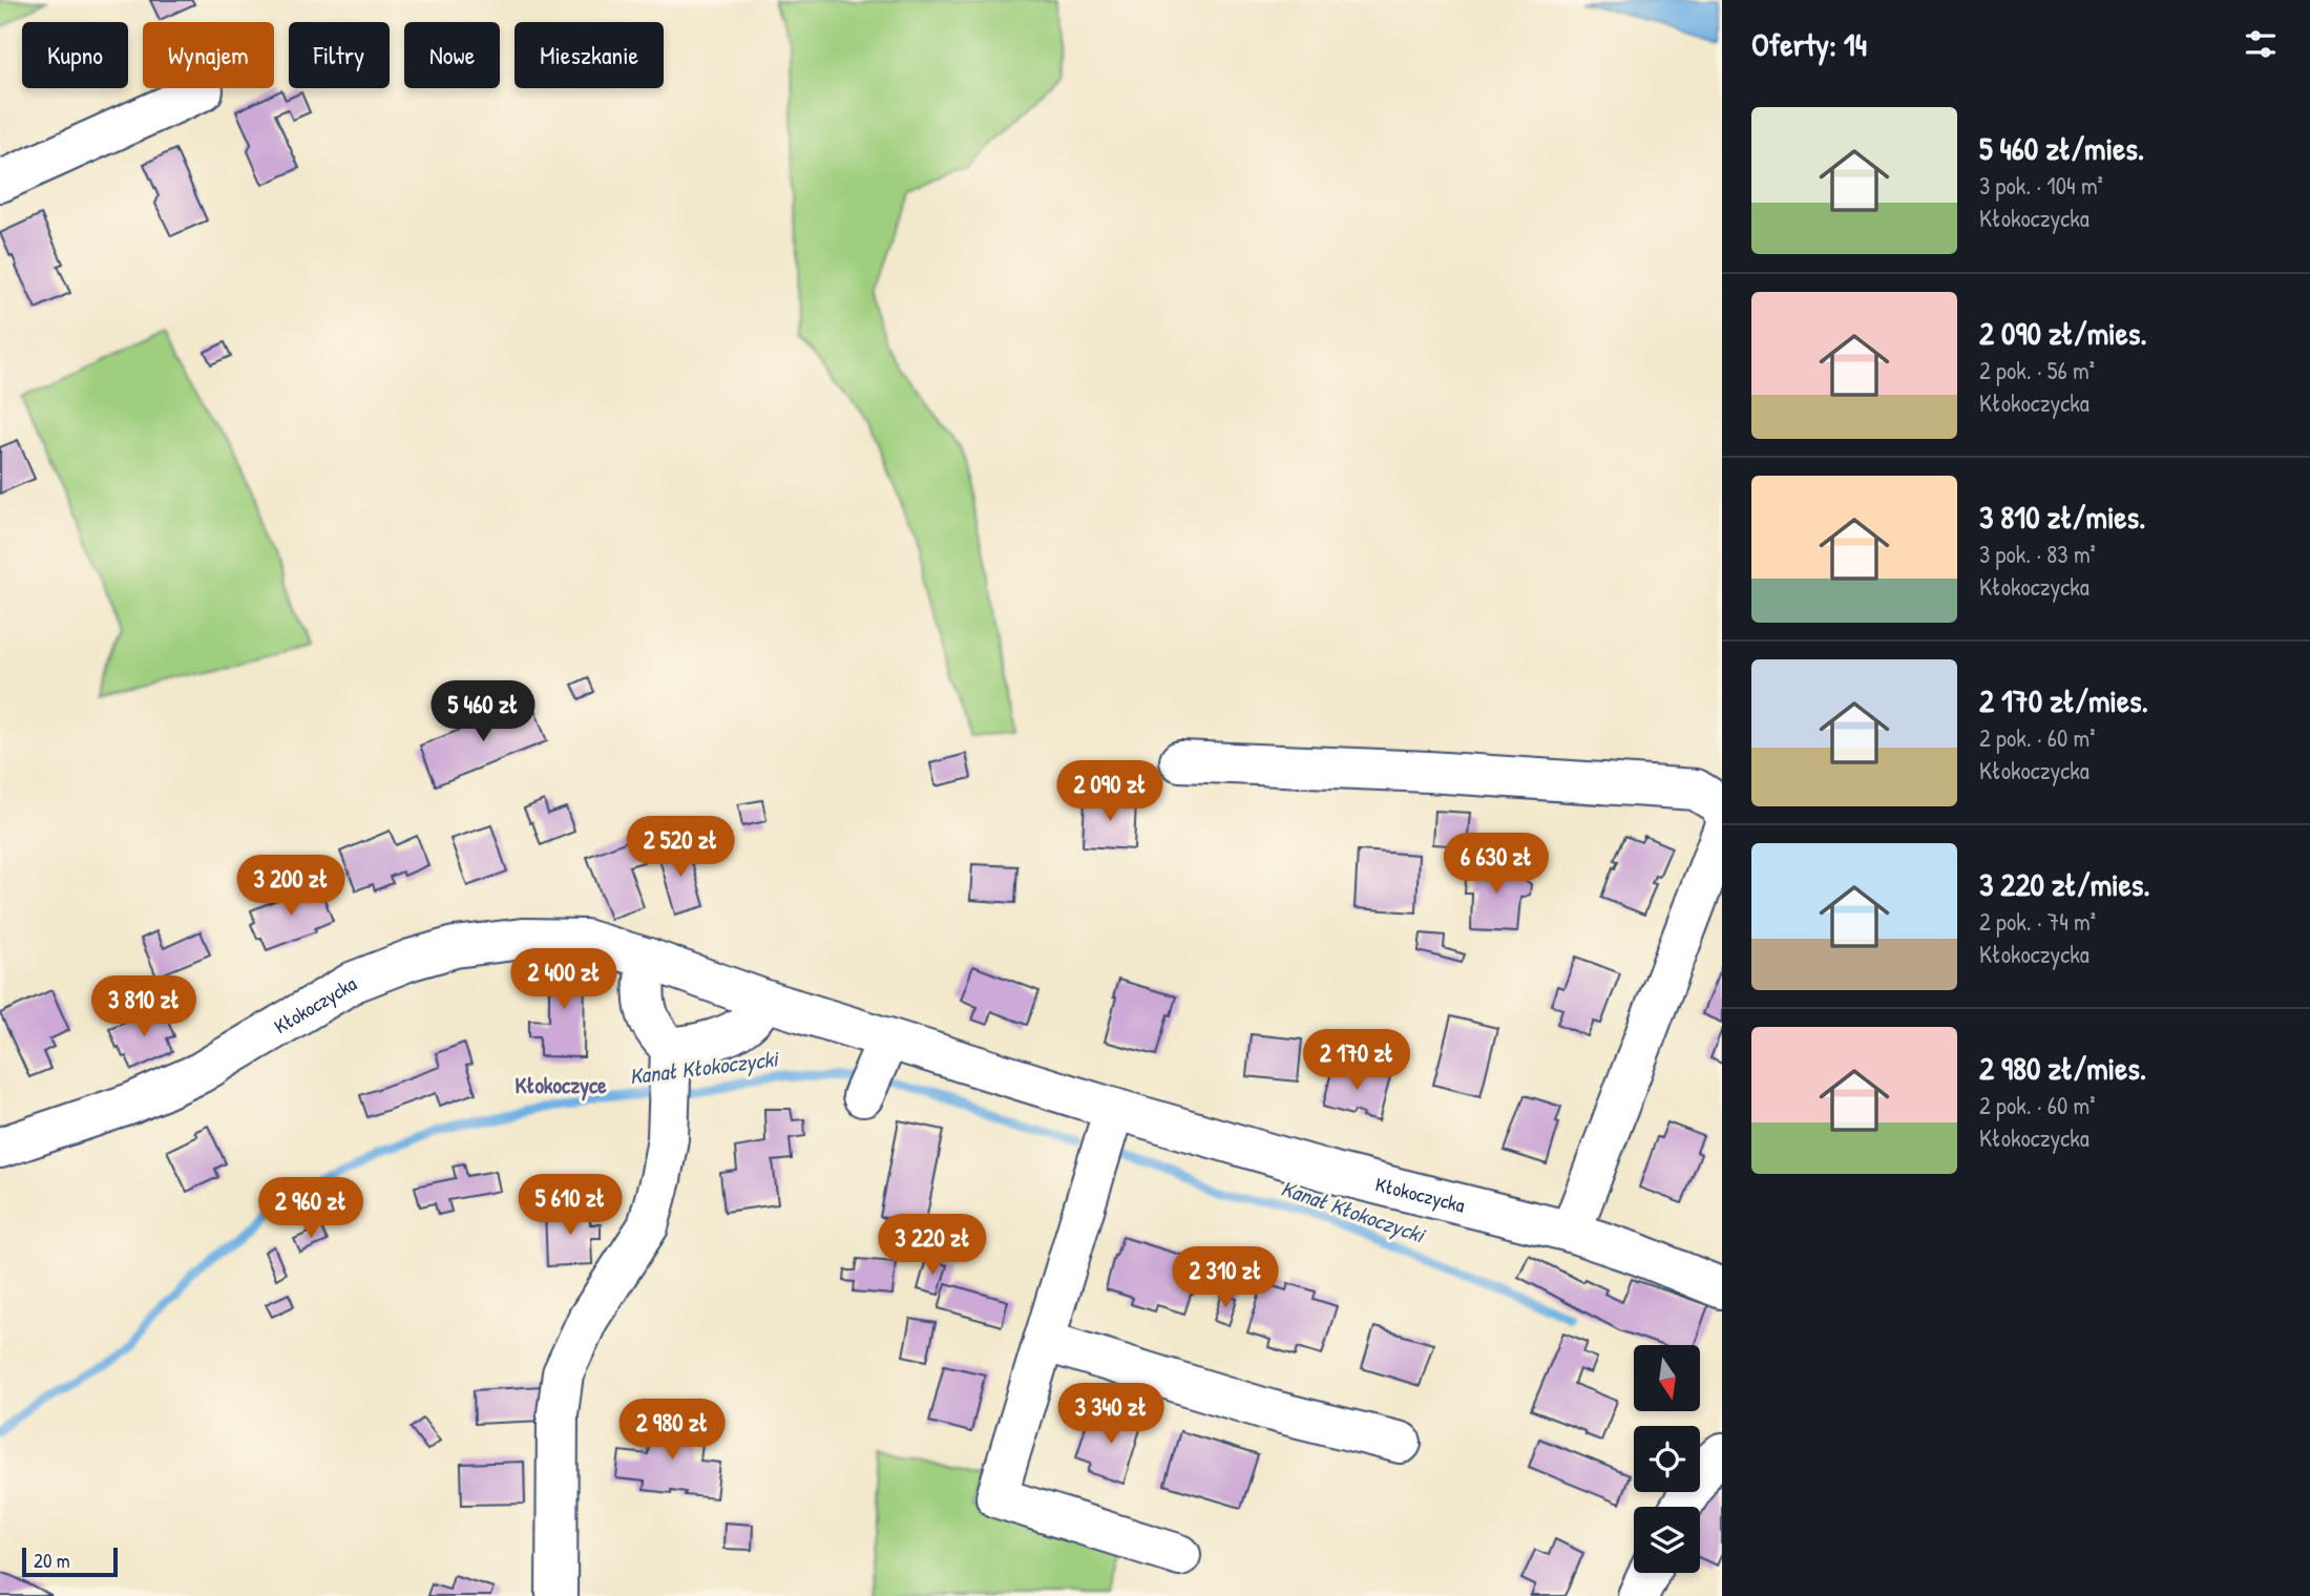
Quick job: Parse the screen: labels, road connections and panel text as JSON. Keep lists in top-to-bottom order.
{
  "streets": {
    "street": ["Kłokoczycka"]
  },
  "districts": ["Kłokoczyce"],
  "water": ["Kanał Kłokoczycki"],
  "scale_bar": "20 m",
  "north": "bottom",
  "page": {
    "heading": "Oferty: 14",
    "chip": [
      "Kupno",
      "Wynajem",
      "Filtry",
      "Nowe",
      "Mieszkanie"
    ],
    "list": [
      {
        "name": "5 460 zł/mies.",
        "note": "3 pok. · 104 m² · Kłokoczycka"
      },
      {
        "name": "2 090 zł/mies.",
        "note": "2 pok. · 56 m² · Kłokoczycka"
      },
      {
        "name": "3 810 zł/mies.",
        "note": "3 pok. · 83 m² · Kłokoczycka"
      },
      {
        "name": "2 170 zł/mies.",
        "note": "2 pok. · 60 m² · Kłokoczycka"
      },
      {
        "name": "3 220 zł/mies.",
        "note": "2 pok. · 74 m² · Kłokoczycka"
      },
      {
        "name": "2 980 zł/mies.",
        "note": "2 pok. · 60 m² · Kłokoczycka"
      }
    ],
    "price": [
      "5 460 zł",
      "2 090 zł",
      "2 520 zł",
      "6 630 zł",
      "3 200 zł",
      "2 400 zł",
      "3 810 zł",
      "2 170 zł",
      "5 610 zł",
      "2 960 zł",
      "3 220 zł",
      "2 310 zł",
      "3 340 zł",
      "2 980 zł"
    ],
    "scale": "20 m"
  }
}
